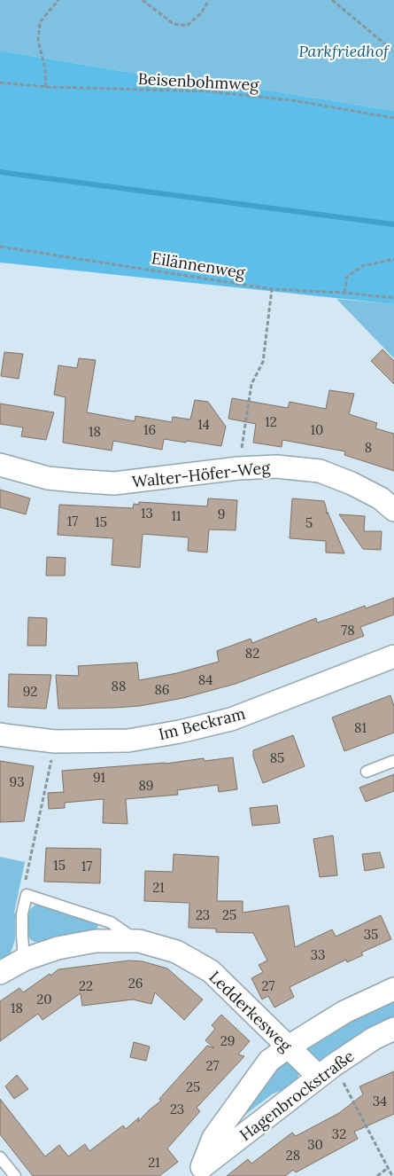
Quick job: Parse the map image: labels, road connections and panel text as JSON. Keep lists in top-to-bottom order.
{
  "streets": {
    "street": [
      "Walter-Höfer-Weg",
      "Im Beckram",
      "Ledderkesweg",
      "Hagenbrockstraße"
    ],
    "path": ["Beisenbohmweg", "Eilännenweg"]
  },
  "crossings": [
    ["Ledderkesweg", "Hagenbrockstraße"]
  ],
  "parks": ["Parkfriedhof"],
  "house_numbers": [
    "12",
    "14",
    "16",
    "10",
    "18",
    "8",
    "13",
    "9",
    "11",
    "17",
    "15",
    "5",
    "78",
    "82",
    "84",
    "88",
    "86",
    "92",
    "81",
    "85",
    "91",
    "93",
    "89",
    "15",
    "17",
    "21",
    "23",
    "25",
    "35",
    "33",
    "26",
    "22",
    "27",
    "20",
    "18",
    "29",
    "27",
    "25",
    "34",
    "23",
    "32",
    "30",
    "28",
    "21"
  ]
}
